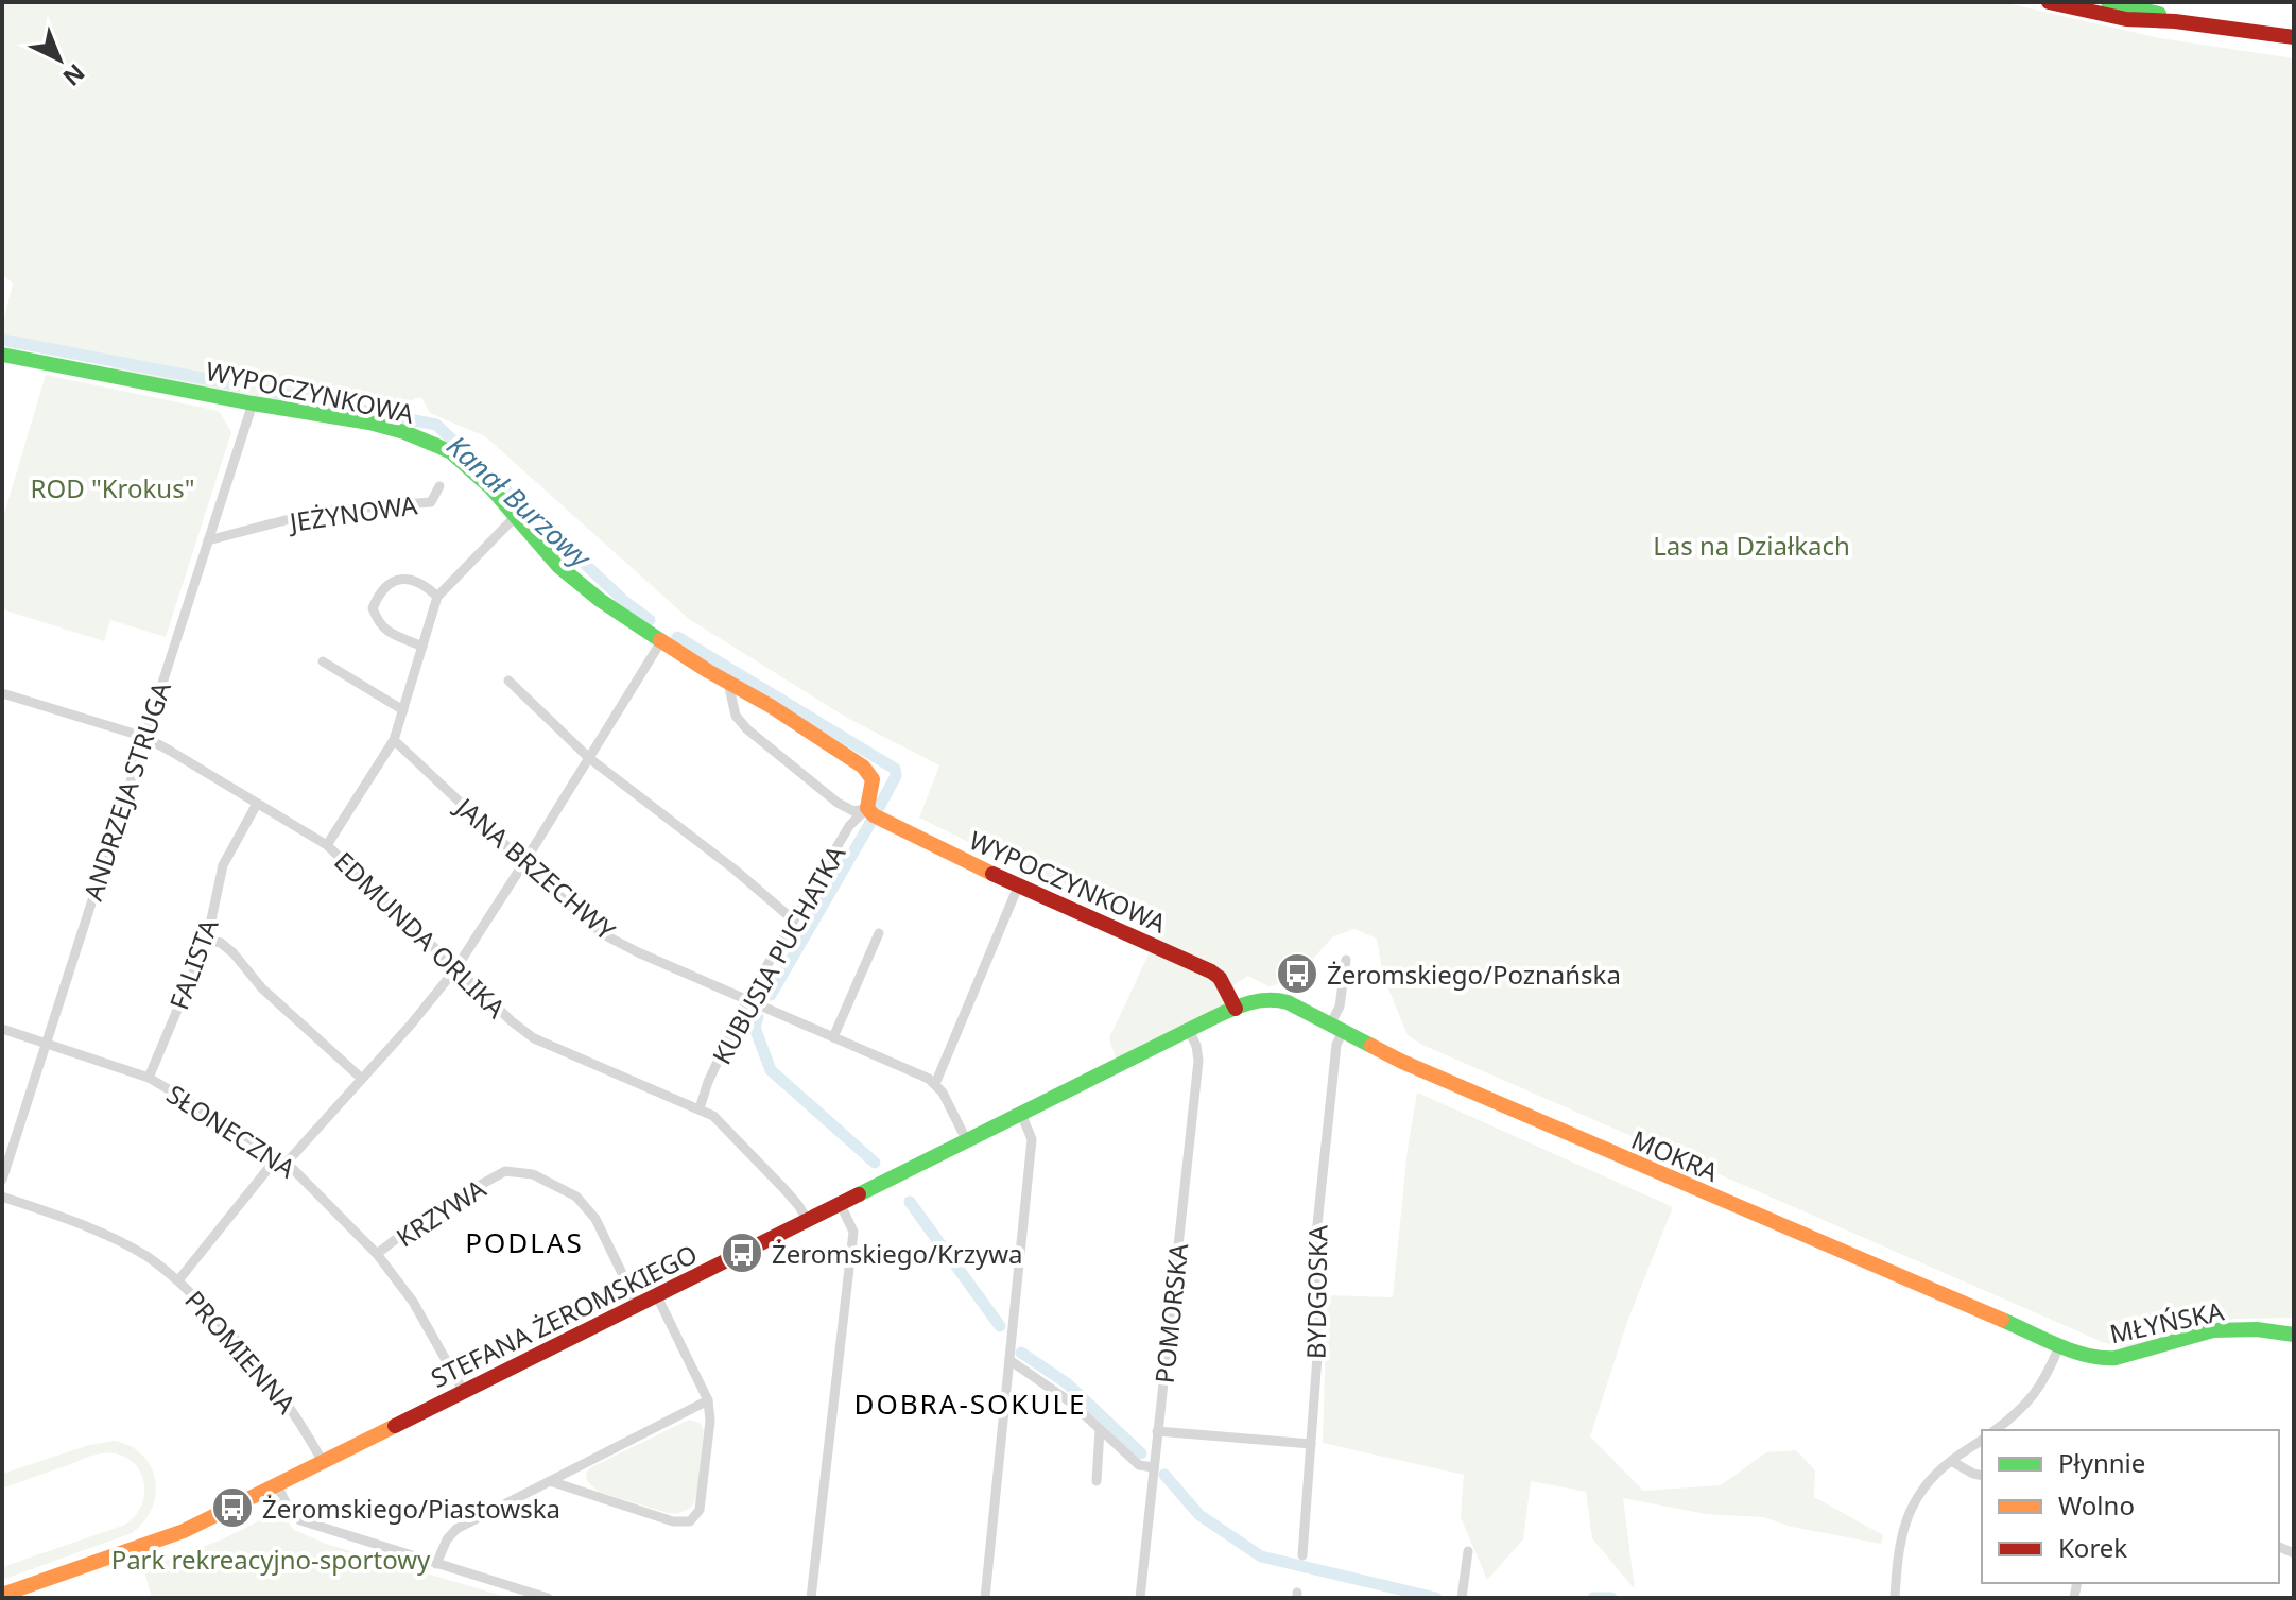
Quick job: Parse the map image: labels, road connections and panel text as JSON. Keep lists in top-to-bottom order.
{
  "streets": {
    "street": [
      "WYPOCZYNKOWA",
      "JEŻYNOWA",
      "ANDRZEJA STRUGA",
      "JANA BRZECHWY",
      "EDMUNDA ORLIKA",
      "KUBUSIA PUCHATKA",
      "FALISTA",
      "SŁONECZNA",
      "MOKRA",
      "KRZYWA",
      "BYDGOSKA",
      "POMORSKA",
      "STEFANA ŻEROMSKIEGO",
      "MŁYŃSKA",
      "PROMIENNA"
    ]
  },
  "crossings": [
    ["WYPOCZYNKOWA", "ANDRZEJA STRUGA"],
    ["WYPOCZYNKOWA", "KUBUSIA PUCHATKA"],
    ["WYPOCZYNKOWA", "STEFANA ŻEROMSKIEGO"],
    ["JEŻYNOWA", "ANDRZEJA STRUGA"],
    ["ANDRZEJA STRUGA", "EDMUNDA ORLIKA"],
    ["ANDRZEJA STRUGA", "SŁONECZNA"],
    ["JANA BRZECHWY", "KUBUSIA PUCHATKA"],
    ["EDMUNDA ORLIKA", "KUBUSIA PUCHATKA"],
    ["EDMUNDA ORLIKA", "FALISTA"],
    ["EDMUNDA ORLIKA", "STEFANA ŻEROMSKIEGO"],
    ["FALISTA", "SŁONECZNA"],
    ["SŁONECZNA", "KRZYWA"],
    ["SŁONECZNA", "STEFANA ŻEROMSKIEGO"],
    ["MOKRA", "BYDGOSKA"],
    ["MOKRA", "STEFANA ŻEROMSKIEGO"],
    ["MOKRA", "MŁYŃSKA"],
    ["KRZYWA", "STEFANA ŻEROMSKIEGO"],
    ["POMORSKA", "STEFANA ŻEROMSKIEGO"],
    ["STEFANA ŻEROMSKIEGO", "PROMIENNA"]
  ],
  "districts": ["PODLAS", "DOBRA-SOKULE"],
  "water": ["Kanał Burzowy"],
  "parks": ["ROD \"Krokus\"", "Las na Działkach", "Park rekreacyjno-sportowy"],
  "places": {
    "bus stop": ["Żeromskiego/Poznańska", "Żeromskiego/Krzywa", "Żeromskiego/Piastowska"]
  },
  "legend": ["Płynnie", "Wolno", "Korek"],
  "north": "bottom right"
}
